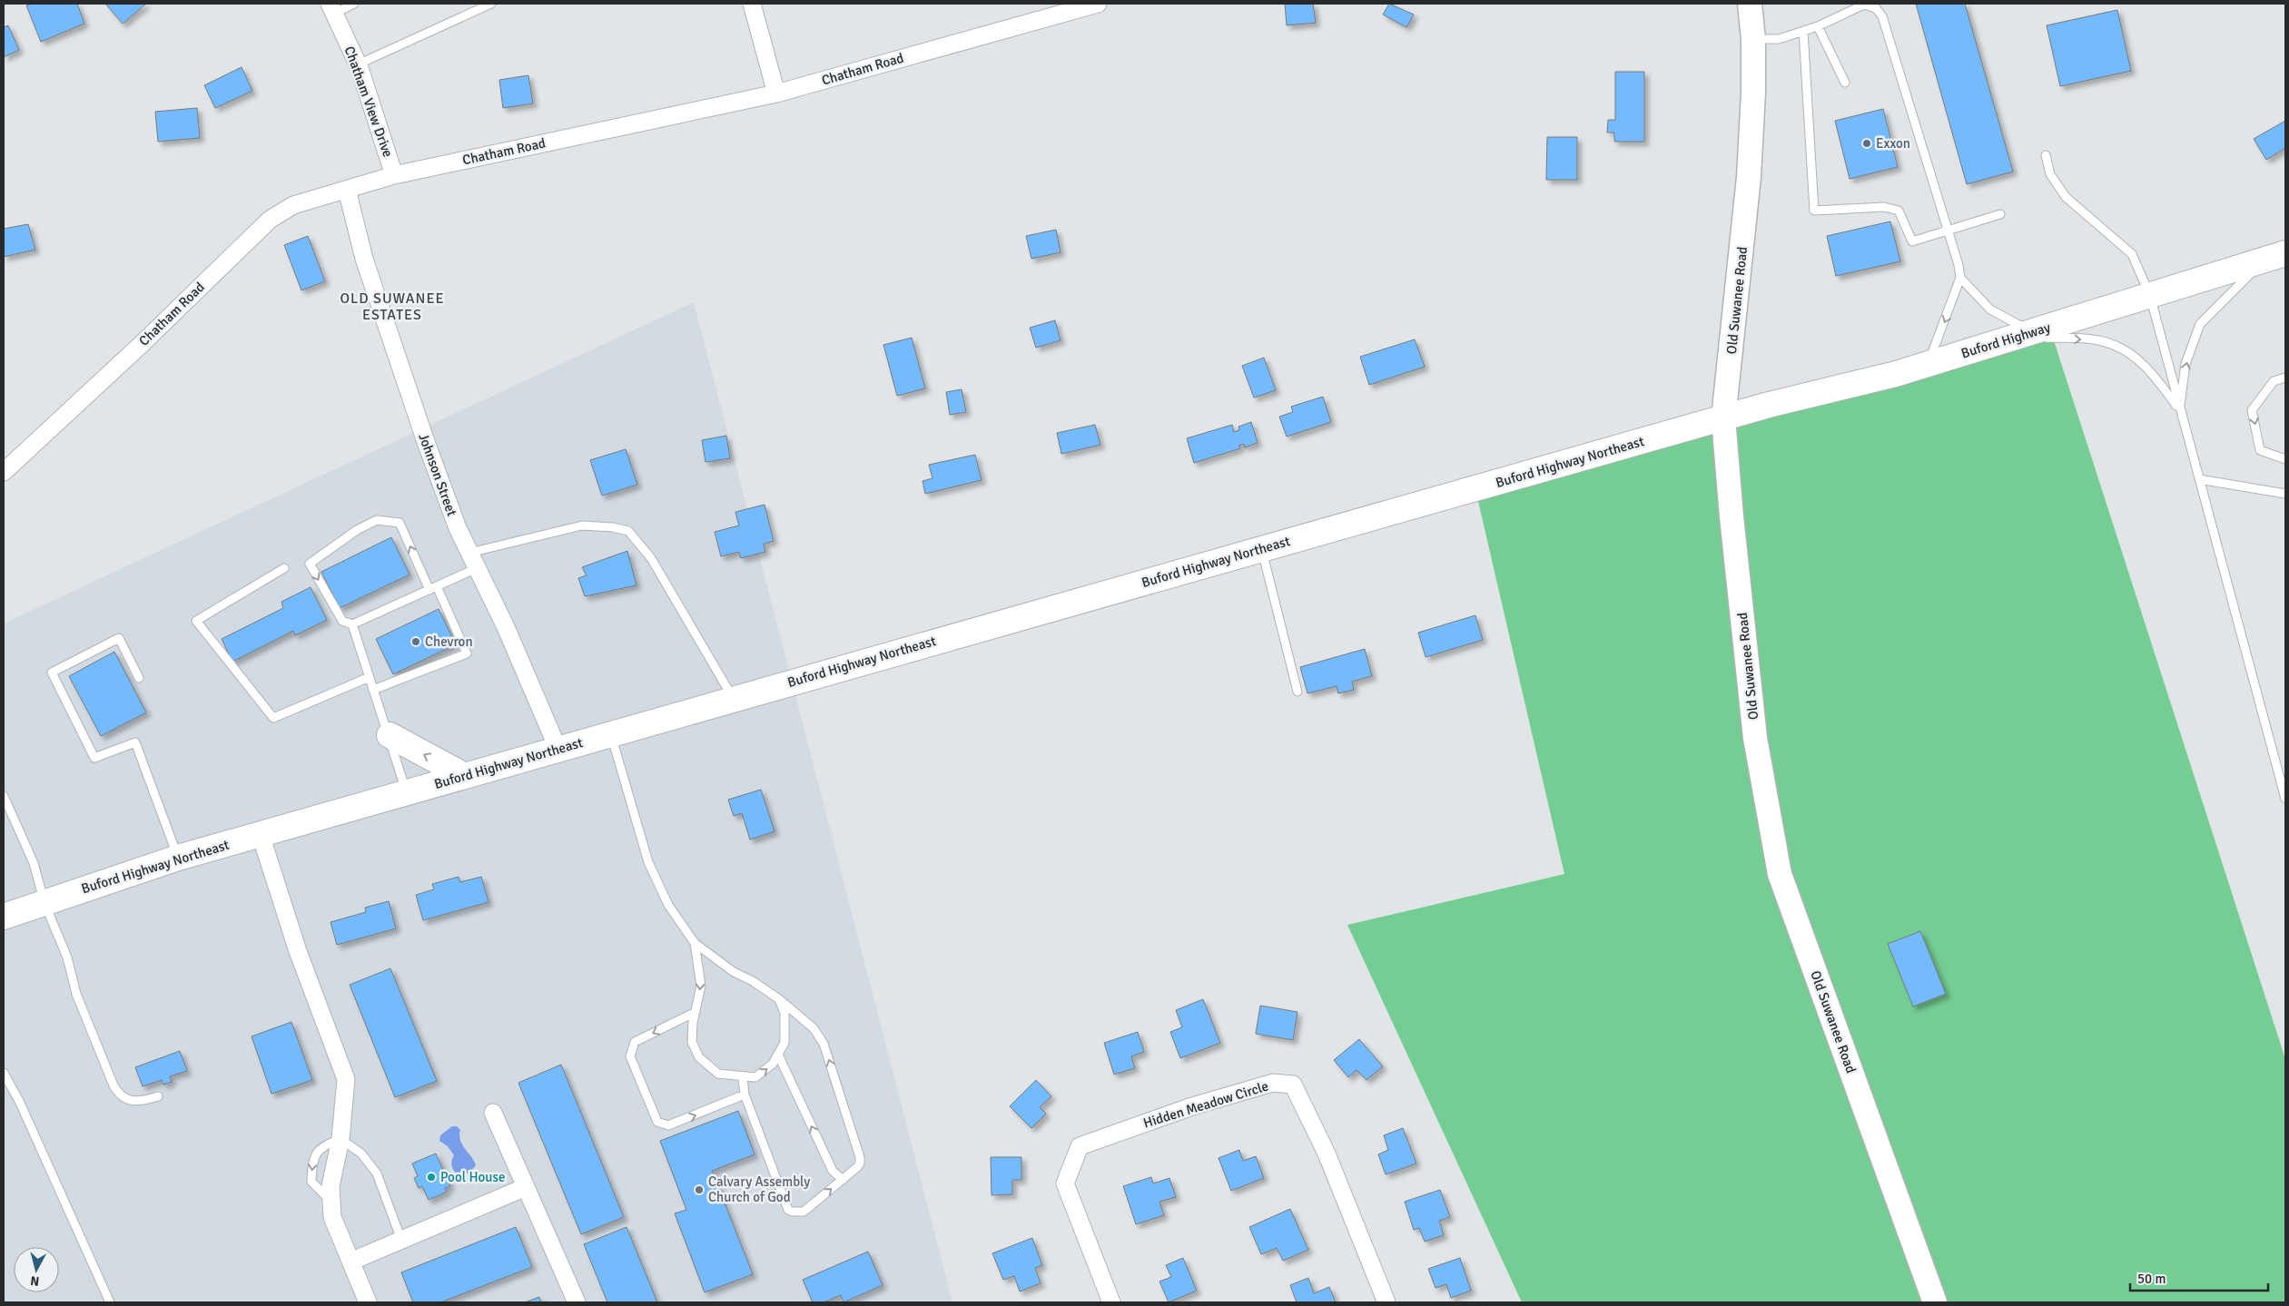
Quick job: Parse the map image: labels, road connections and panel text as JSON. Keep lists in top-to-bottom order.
{
  "streets": {
    "main road": ["Buford Highway", "Buford Highway Northeast"],
    "street": [
      "Chatham Road",
      "Chatham View Drive",
      "Old Suwanee Road",
      "Johnson Street",
      "Hidden Meadow Circle"
    ]
  },
  "crossings": [
    ["Chatham Road", "Chatham View Drive"],
    ["Chatham Road", "Johnson Street"],
    ["Old Suwanee Road", "Buford Highway"],
    ["Old Suwanee Road", "Buford Highway Northeast"],
    ["Buford Highway", "Buford Highway Northeast"],
    ["Buford Highway Northeast", "Johnson Street"]
  ],
  "districts": ["OLD SUWANEE ESTATES"],
  "places": [
    "Exxon",
    "Chevron",
    "Pool House",
    "Calvary Assembly Church of God"
  ],
  "scale_bar": "50 m",
  "north": "bottom"
}
